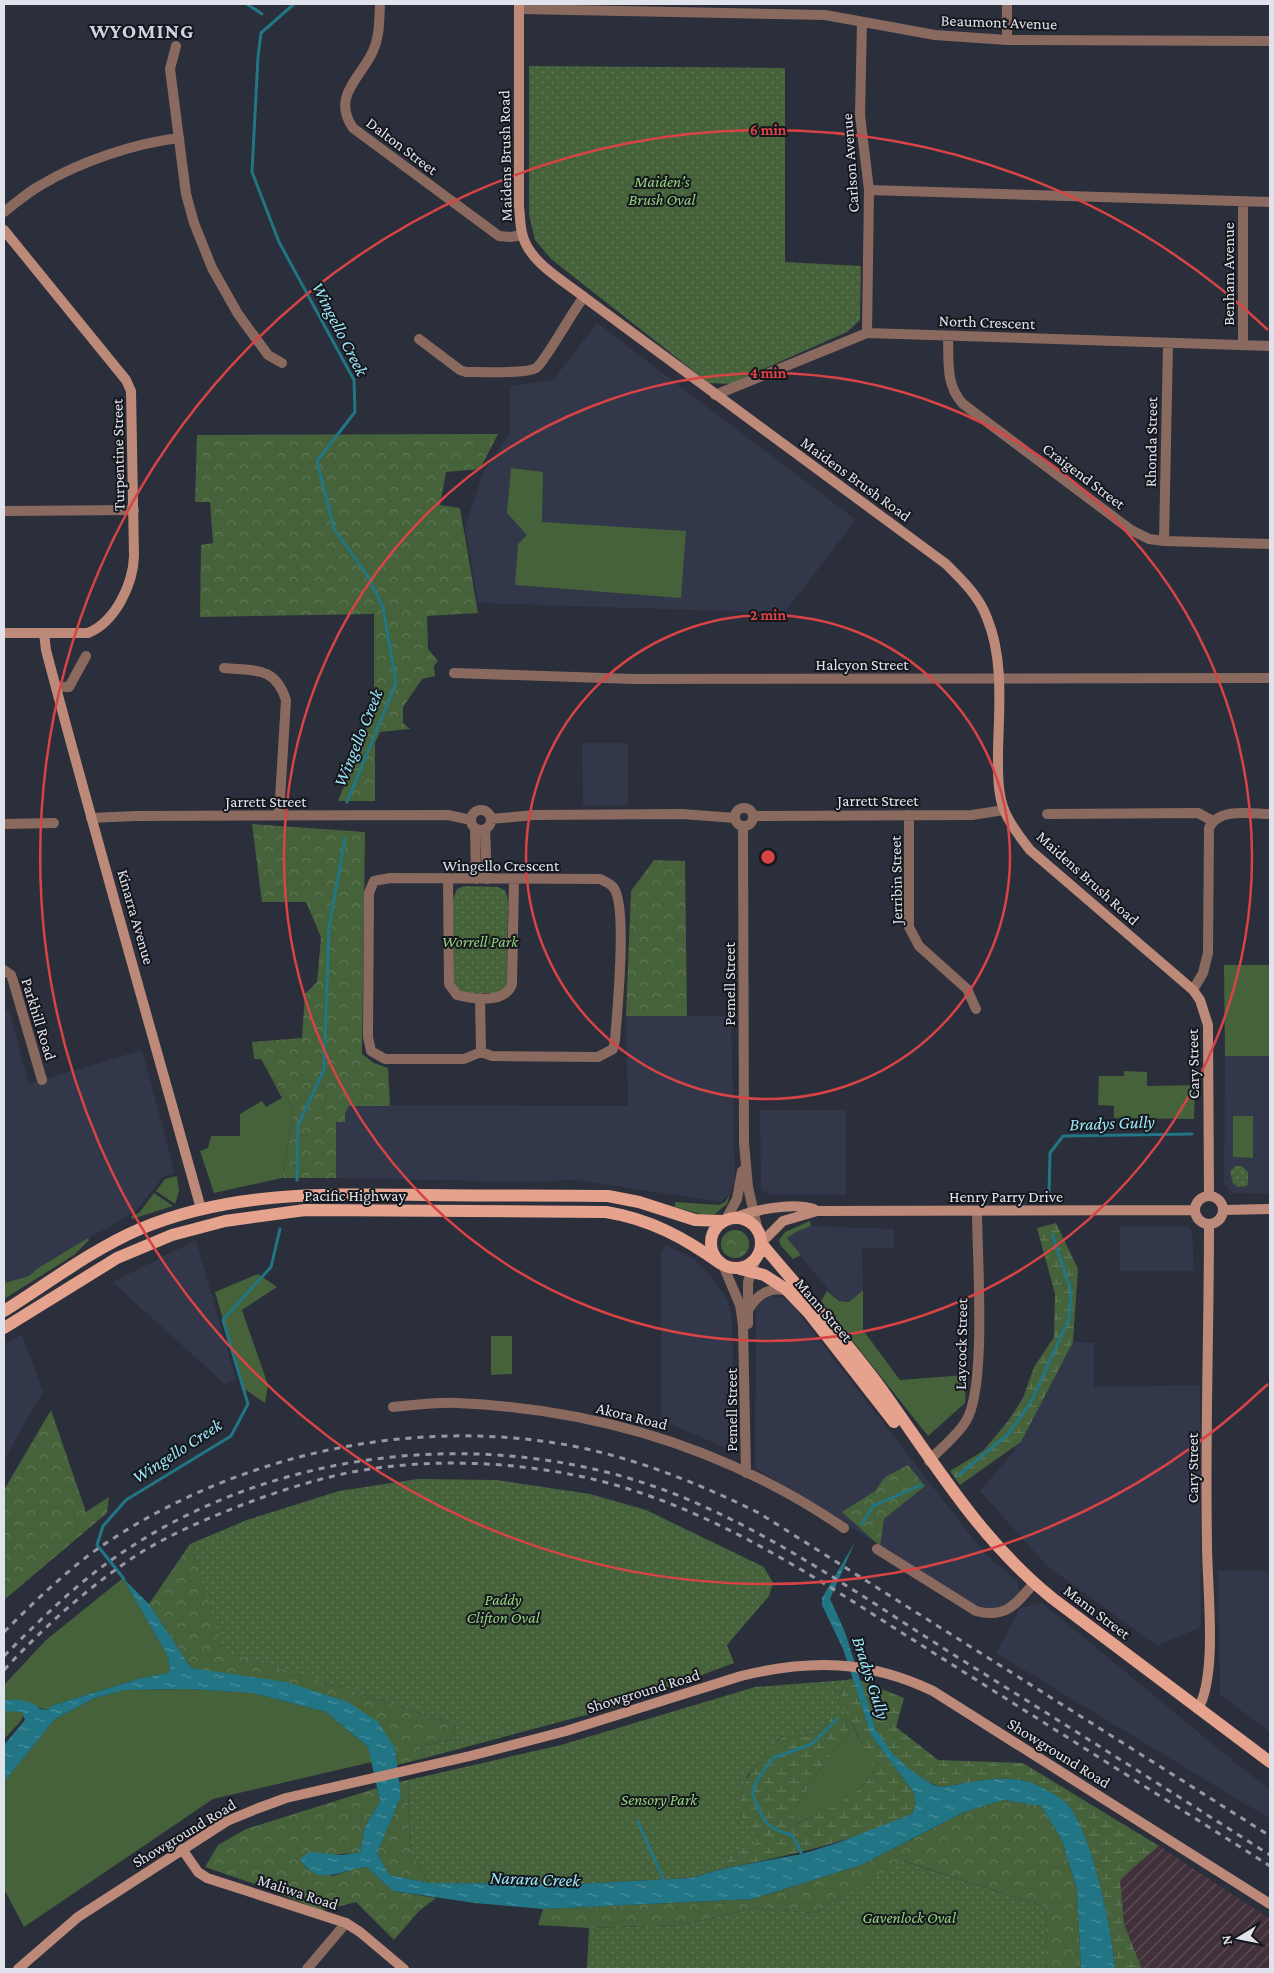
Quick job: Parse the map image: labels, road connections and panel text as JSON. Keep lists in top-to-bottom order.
{
  "streets": {
    "main road": ["Pacific Highway", "Mann Street"],
    "street": [
      "Beaumont Avenue",
      "Dalton Street",
      "Maidens Brush Road",
      "Carlson Avenue",
      "Benham Avenue",
      "North Crescent",
      "Rhonda Street",
      "Turpentine Street",
      "Craigend Street",
      "Halcyon Street",
      "Jarrett Street",
      "Wingello Crescent",
      "Jerribin Street",
      "Kinarra Avenue",
      "Pemell Street",
      "Parkhill Road",
      "Cary Street",
      "Henry Parry Drive",
      "Laycock Street",
      "Akora Road",
      "Showground Road",
      "Maliwa Road"
    ]
  },
  "crossings": [
    ["Beaumont Avenue", "Maidens Brush Road"],
    ["Beaumont Avenue", "Carlson Avenue"],
    ["Dalton Street", "Maidens Brush Road"],
    ["Maidens Brush Road", "North Crescent"],
    ["Maidens Brush Road", "Halcyon Street"],
    ["Maidens Brush Road", "Jarrett Street"],
    ["Maidens Brush Road", "Cary Street"],
    ["Carlson Avenue", "North Crescent"],
    ["Benham Avenue", "North Crescent"],
    ["North Crescent", "Rhonda Street"],
    ["North Crescent", "Craigend Street"],
    ["Rhonda Street", "Craigend Street"],
    ["Turpentine Street", "Kinarra Avenue"],
    ["Jarrett Street", "Jerribin Street"],
    ["Jarrett Street", "Kinarra Avenue"],
    ["Jarrett Street", "Pemell Street"],
    ["Kinarra Avenue", "Pacific Highway"],
    ["Pemell Street", "Pacific Highway"],
    ["Pemell Street", "Henry Parry Drive"],
    ["Pemell Street", "Mann Street"],
    ["Pemell Street", "Akora Road"],
    ["Cary Street", "Henry Parry Drive"],
    ["Cary Street", "Mann Street"],
    ["Pacific Highway", "Henry Parry Drive"],
    ["Pacific Highway", "Mann Street"],
    ["Henry Parry Drive", "Mann Street"],
    ["Henry Parry Drive", "Laycock Street"],
    ["Mann Street", "Laycock Street"],
    ["Showground Road", "Maliwa Road"]
  ],
  "districts": ["WYOMING"],
  "water": ["Wingello Creek", "Bradys Gully", "Narara Creek"],
  "parks": [
    "Maiden's Brush Oval",
    "Worrell Park",
    "Paddy Clifton Oval",
    "Sensory Park",
    "Gavenlock Oval"
  ],
  "north": "left",
  "rings": ["6 min", "4 min", "2 min"]
}
